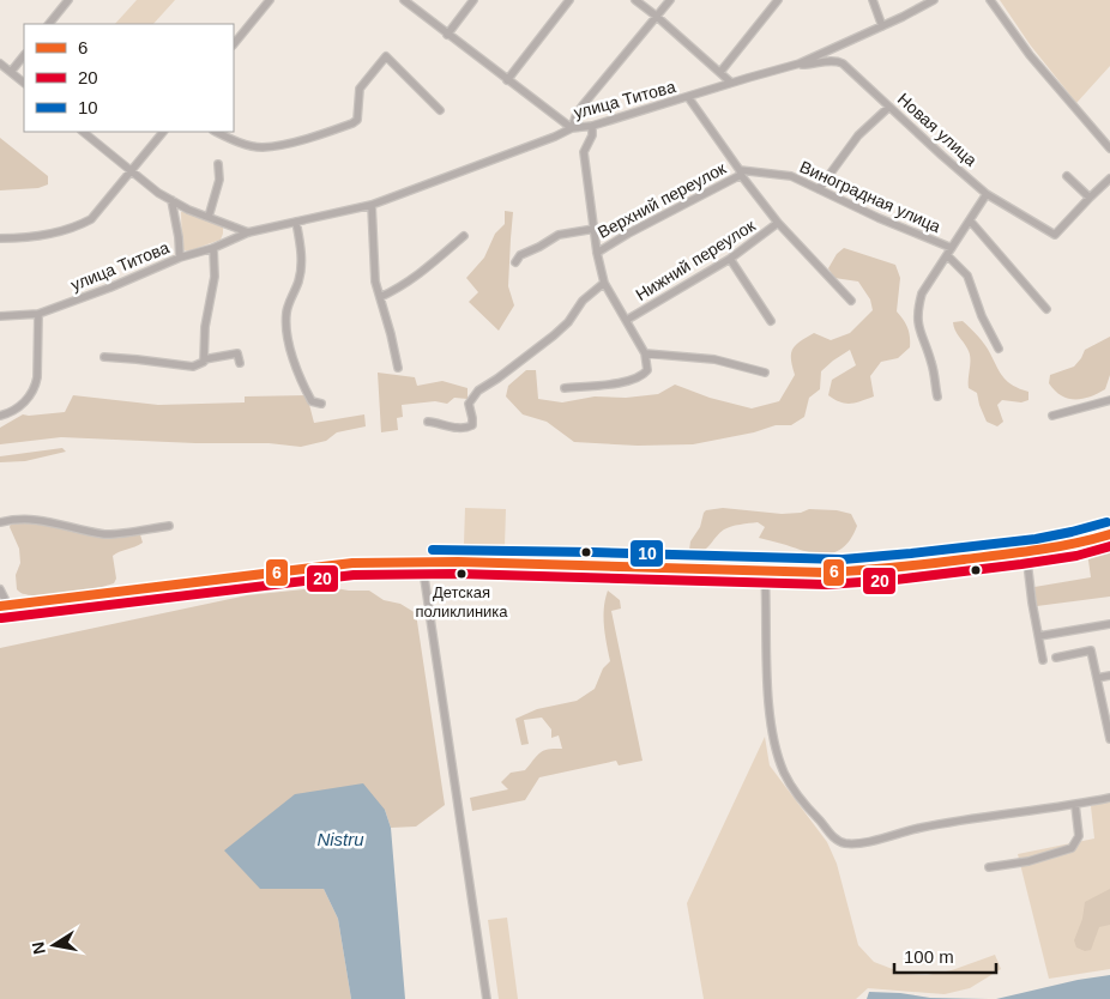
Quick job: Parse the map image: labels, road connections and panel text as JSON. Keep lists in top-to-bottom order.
{
  "streets": {
    "street": [
      "улица Титова",
      "Новая улица",
      "Виноградная улица",
      "Верхний переулок",
      "Нижний переулок"
    ]
  },
  "crossings": [
    ["улица Титова", "Новая улица"],
    ["Виноградная улица", "Верхний переулок"]
  ],
  "water": ["Nistru"],
  "places": ["Детская поликлиника"],
  "lines": ["transit line 10", "transit line 6", "transit line 20"],
  "legend": ["6", "20", "10"],
  "scale_bar": "100 m",
  "north": "left"
}
